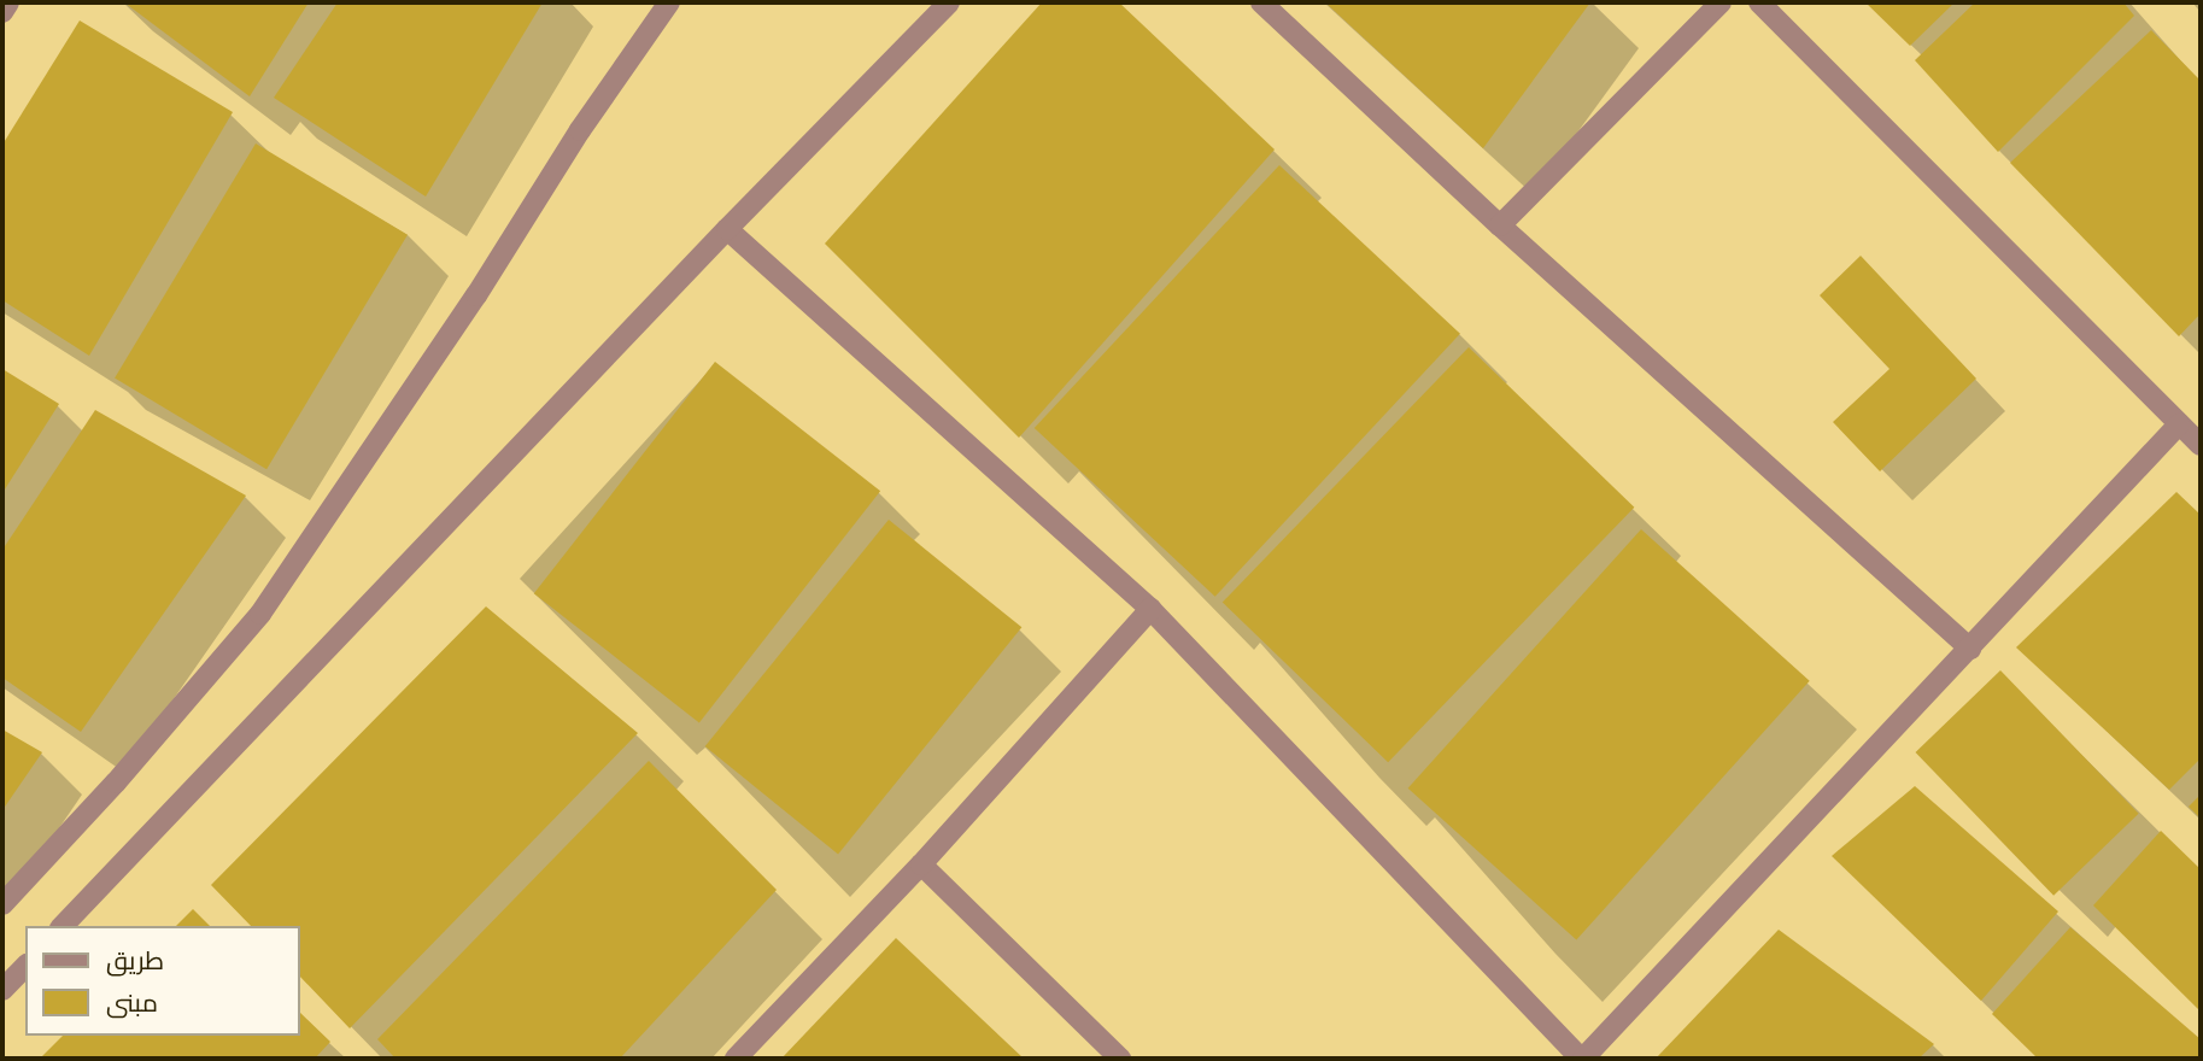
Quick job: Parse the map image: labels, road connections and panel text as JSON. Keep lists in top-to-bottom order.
{
  "legend": ["طريق", "مبنى"]
}
